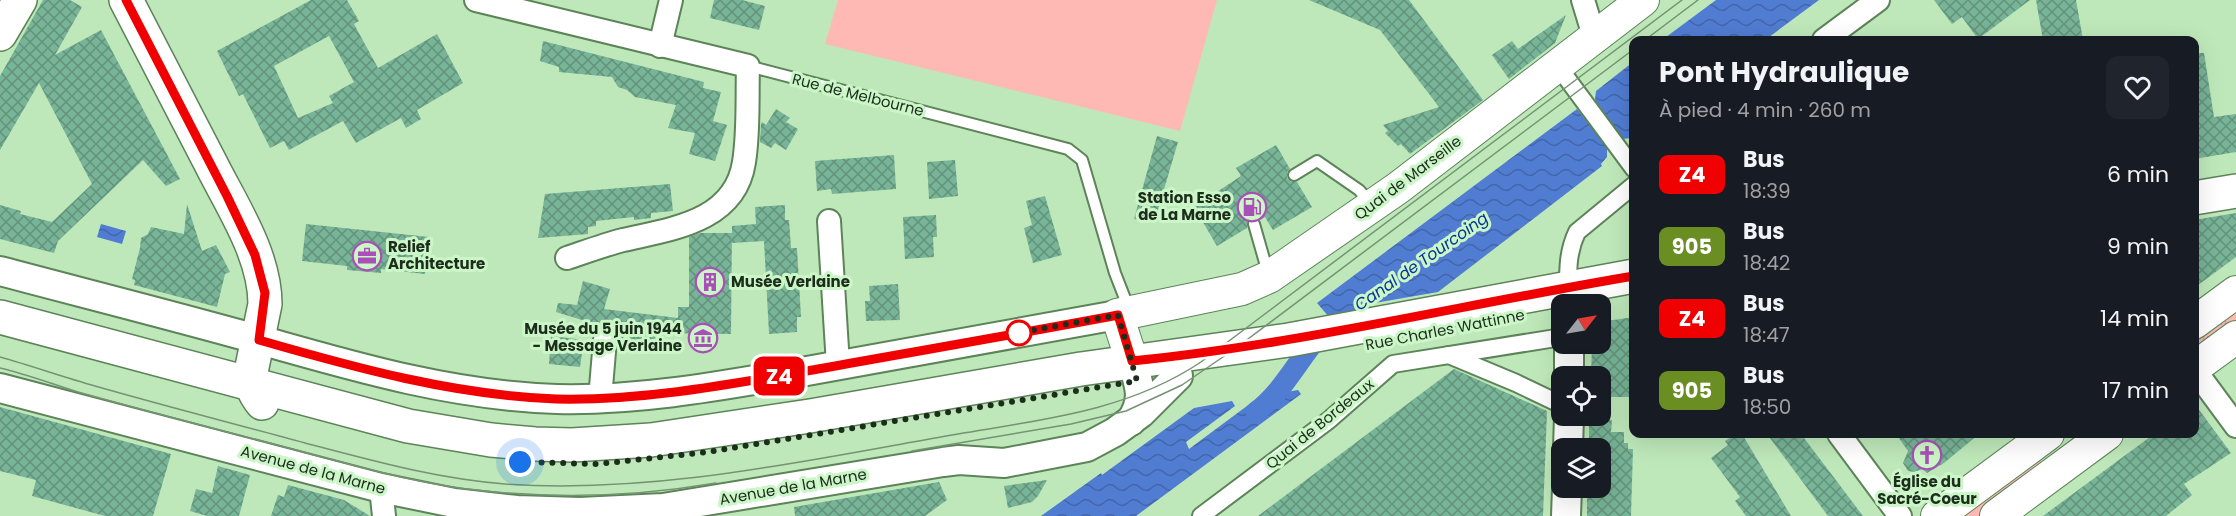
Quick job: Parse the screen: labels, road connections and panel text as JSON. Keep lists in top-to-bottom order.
{
  "streets": {
    "main road": ["Quai de Marseille", "Rue Charles Wattinne"],
    "street": ["Rue de Melbourne", "Quai de Bordeaux", "Avenue de la Marne"]
  },
  "crossings": [
    ["Rue Charles Wattinne", "Avenue de la Marne"]
  ],
  "water": ["Canal de Tourcoing"],
  "places": {
    "fuel station": ["Station Esso de La Marne"],
    "office": ["Relief Architecture"],
    "building": ["Musée Verlaine"],
    "museum": ["Musée du 5 juin 1944 - Message Verlaine"],
    "church": ["Église du Sacré-Coeur"]
  },
  "lines": ["bus line Z4"],
  "north": "top right",
  "page": {
    "on_map": "Z4",
    "heading": ["Pont Hydraulique", "À pied · 4 min · 260 m"],
    "list": [
      {
        "mark": "Z4",
        "name": "Bus",
        "note": "18:39",
        "value": "6 min"
      },
      {
        "mark": "905",
        "name": "Bus",
        "note": "18:42",
        "value": "9 min"
      },
      {
        "mark": "Z4",
        "name": "Bus",
        "note": "18:47",
        "value": "14 min"
      },
      {
        "mark": "905",
        "name": "Bus",
        "note": "18:50",
        "value": "17 min"
      }
    ]
  }
}
